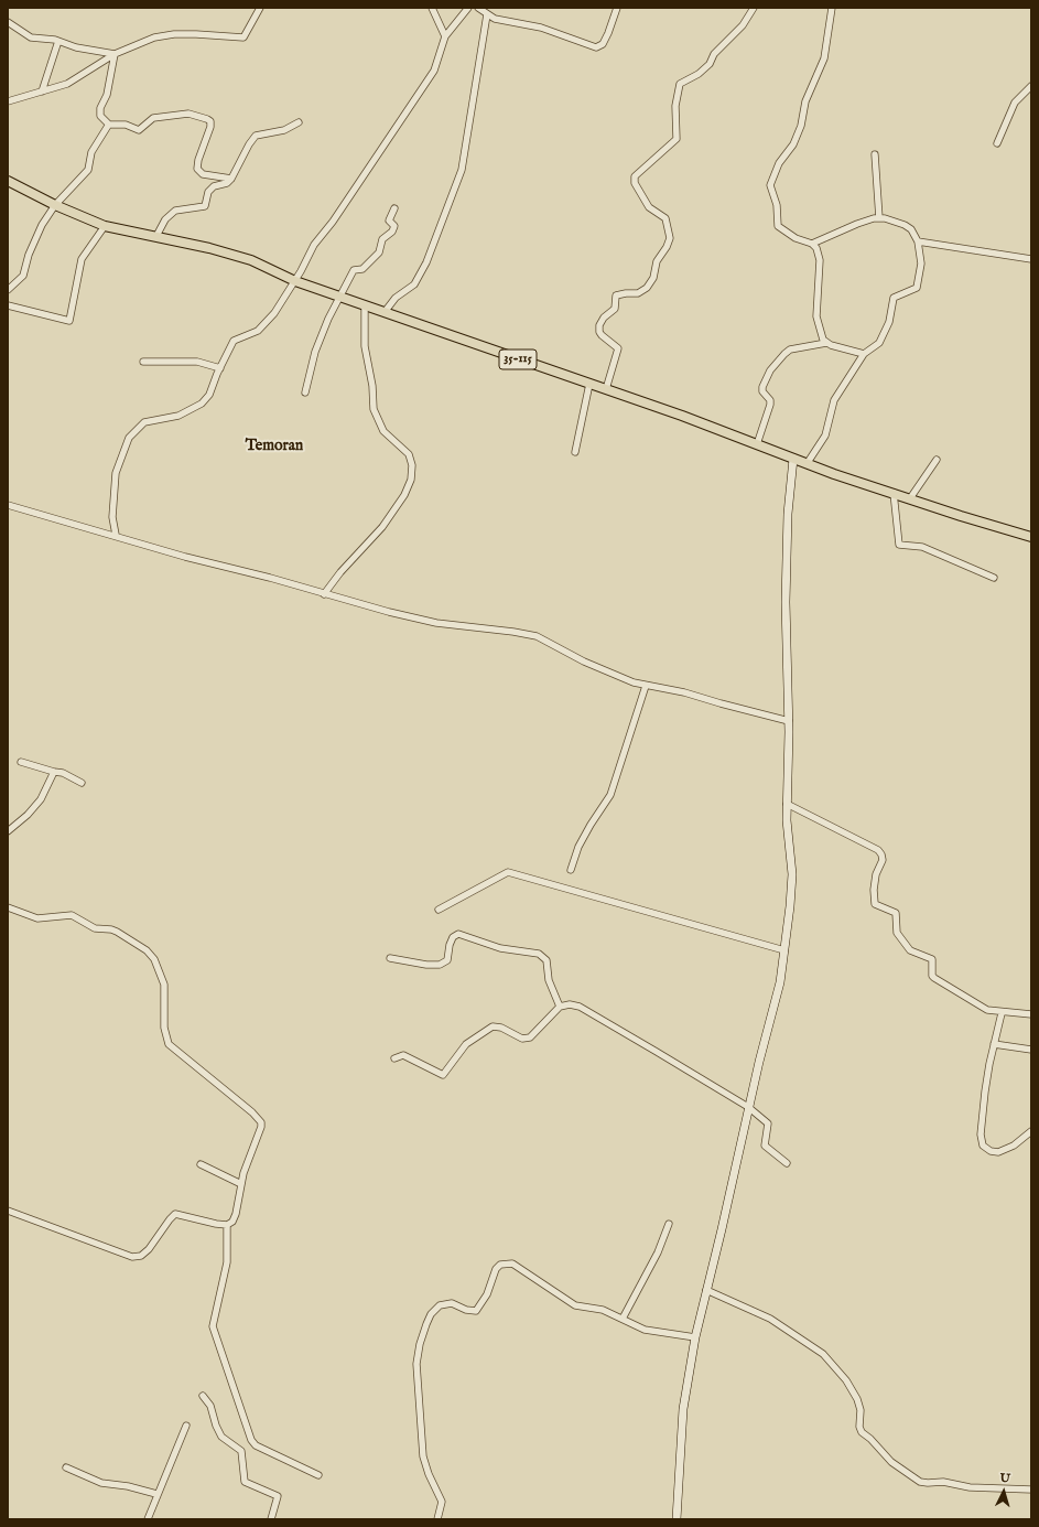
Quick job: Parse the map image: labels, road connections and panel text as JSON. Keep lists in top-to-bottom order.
{
  "streets": {
    "main road": ["35-115"]
  },
  "districts": ["Temoran"],
  "north": "top"
}
